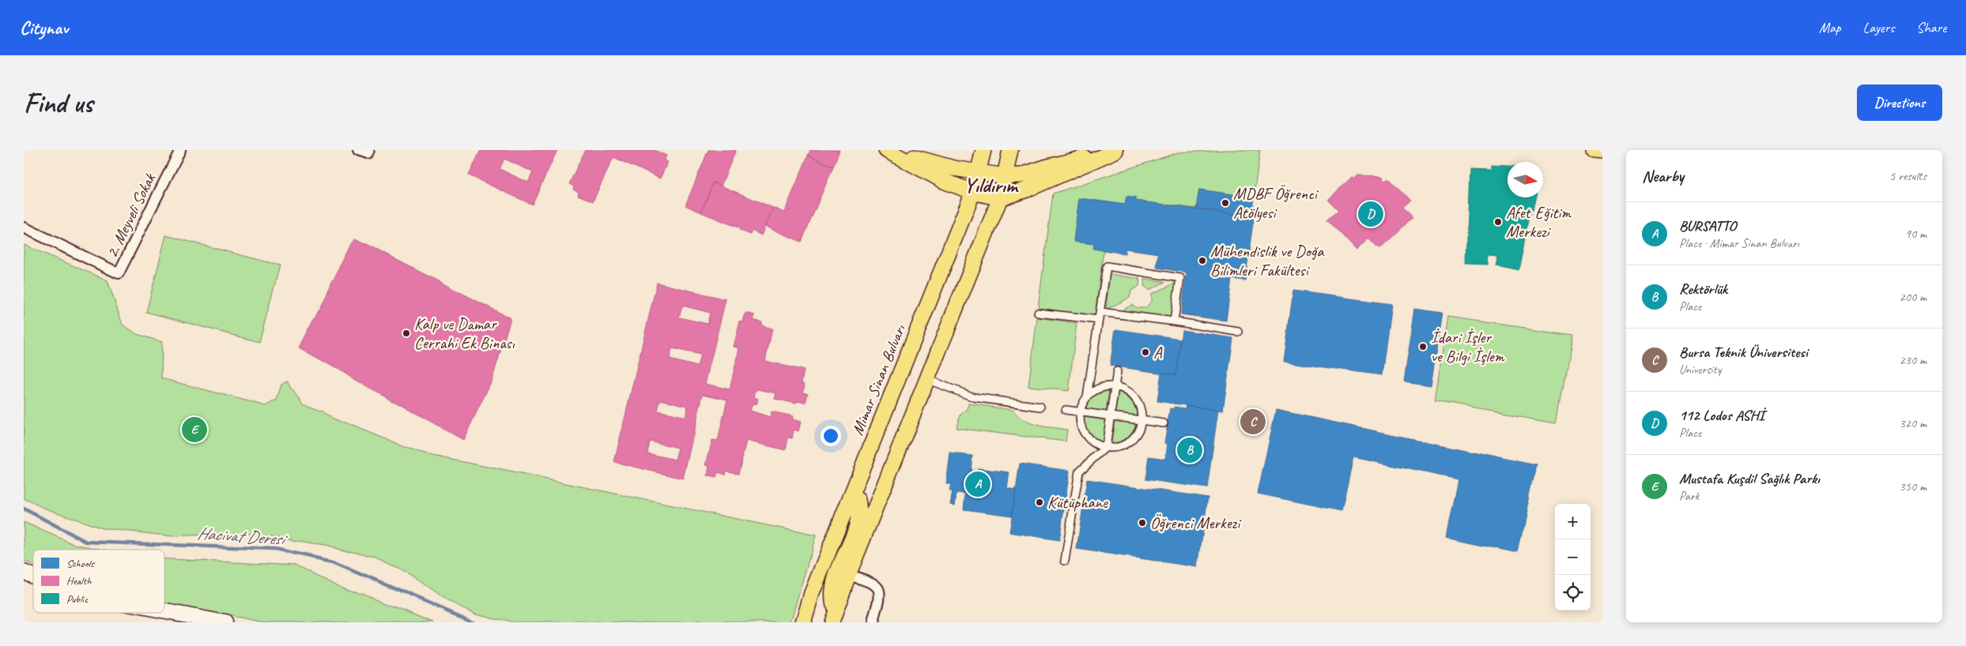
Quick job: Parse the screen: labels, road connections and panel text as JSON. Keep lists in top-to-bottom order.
{
  "streets": {
    "main road": ["Mimar Sinan Bulvarı"],
    "street": ["2. Meyveli Sokak"]
  },
  "districts": ["Yıldırım"],
  "water": ["Hacivat Deresi"],
  "places": [
    "MDBF Öğrenci Atölyesi",
    "Afet Eğitim Merkezi",
    "Mühendislik ve Doğa Bilimleri Fakültesi",
    "Kalp ve Damar Cerrahi Ek Binası",
    "İdari İşler ve Bilgi İşlem",
    "A",
    "Kütüphane",
    "Öğrenci Merkezi"
  ],
  "legend": ["Schools", "Health", "Public"],
  "north": "right",
  "page": {
    "header": "Citynav",
    "nav": ["Map", "Layers", "Share"],
    "buttons": "Directions",
    "title": "Find us",
    "heading": ["Nearby", "5 results"],
    "pins": [
      "D",
      "C",
      "E",
      "B",
      "A"
    ],
    "list": [
      {
        "mark": "A",
        "name": "BURSATTO",
        "note": "Place · Mimar Sinan Bulvarı",
        "value": "90 m"
      },
      {
        "mark": "B",
        "name": "Rektörlük",
        "note": "Place",
        "value": "200 m"
      },
      {
        "mark": "C",
        "name": "Bursa Teknik Üniversitesi",
        "note": "University",
        "value": "230 m"
      },
      {
        "mark": "D",
        "name": "112 Lodos ASHİ",
        "note": "Place",
        "value": "320 m"
      },
      {
        "mark": "E",
        "name": "Mustafa Kuşdil Sağlık Parkı",
        "note": "Park",
        "value": "350 m"
      }
    ],
    "map_buttons": ["+", "−"]
  }
}
